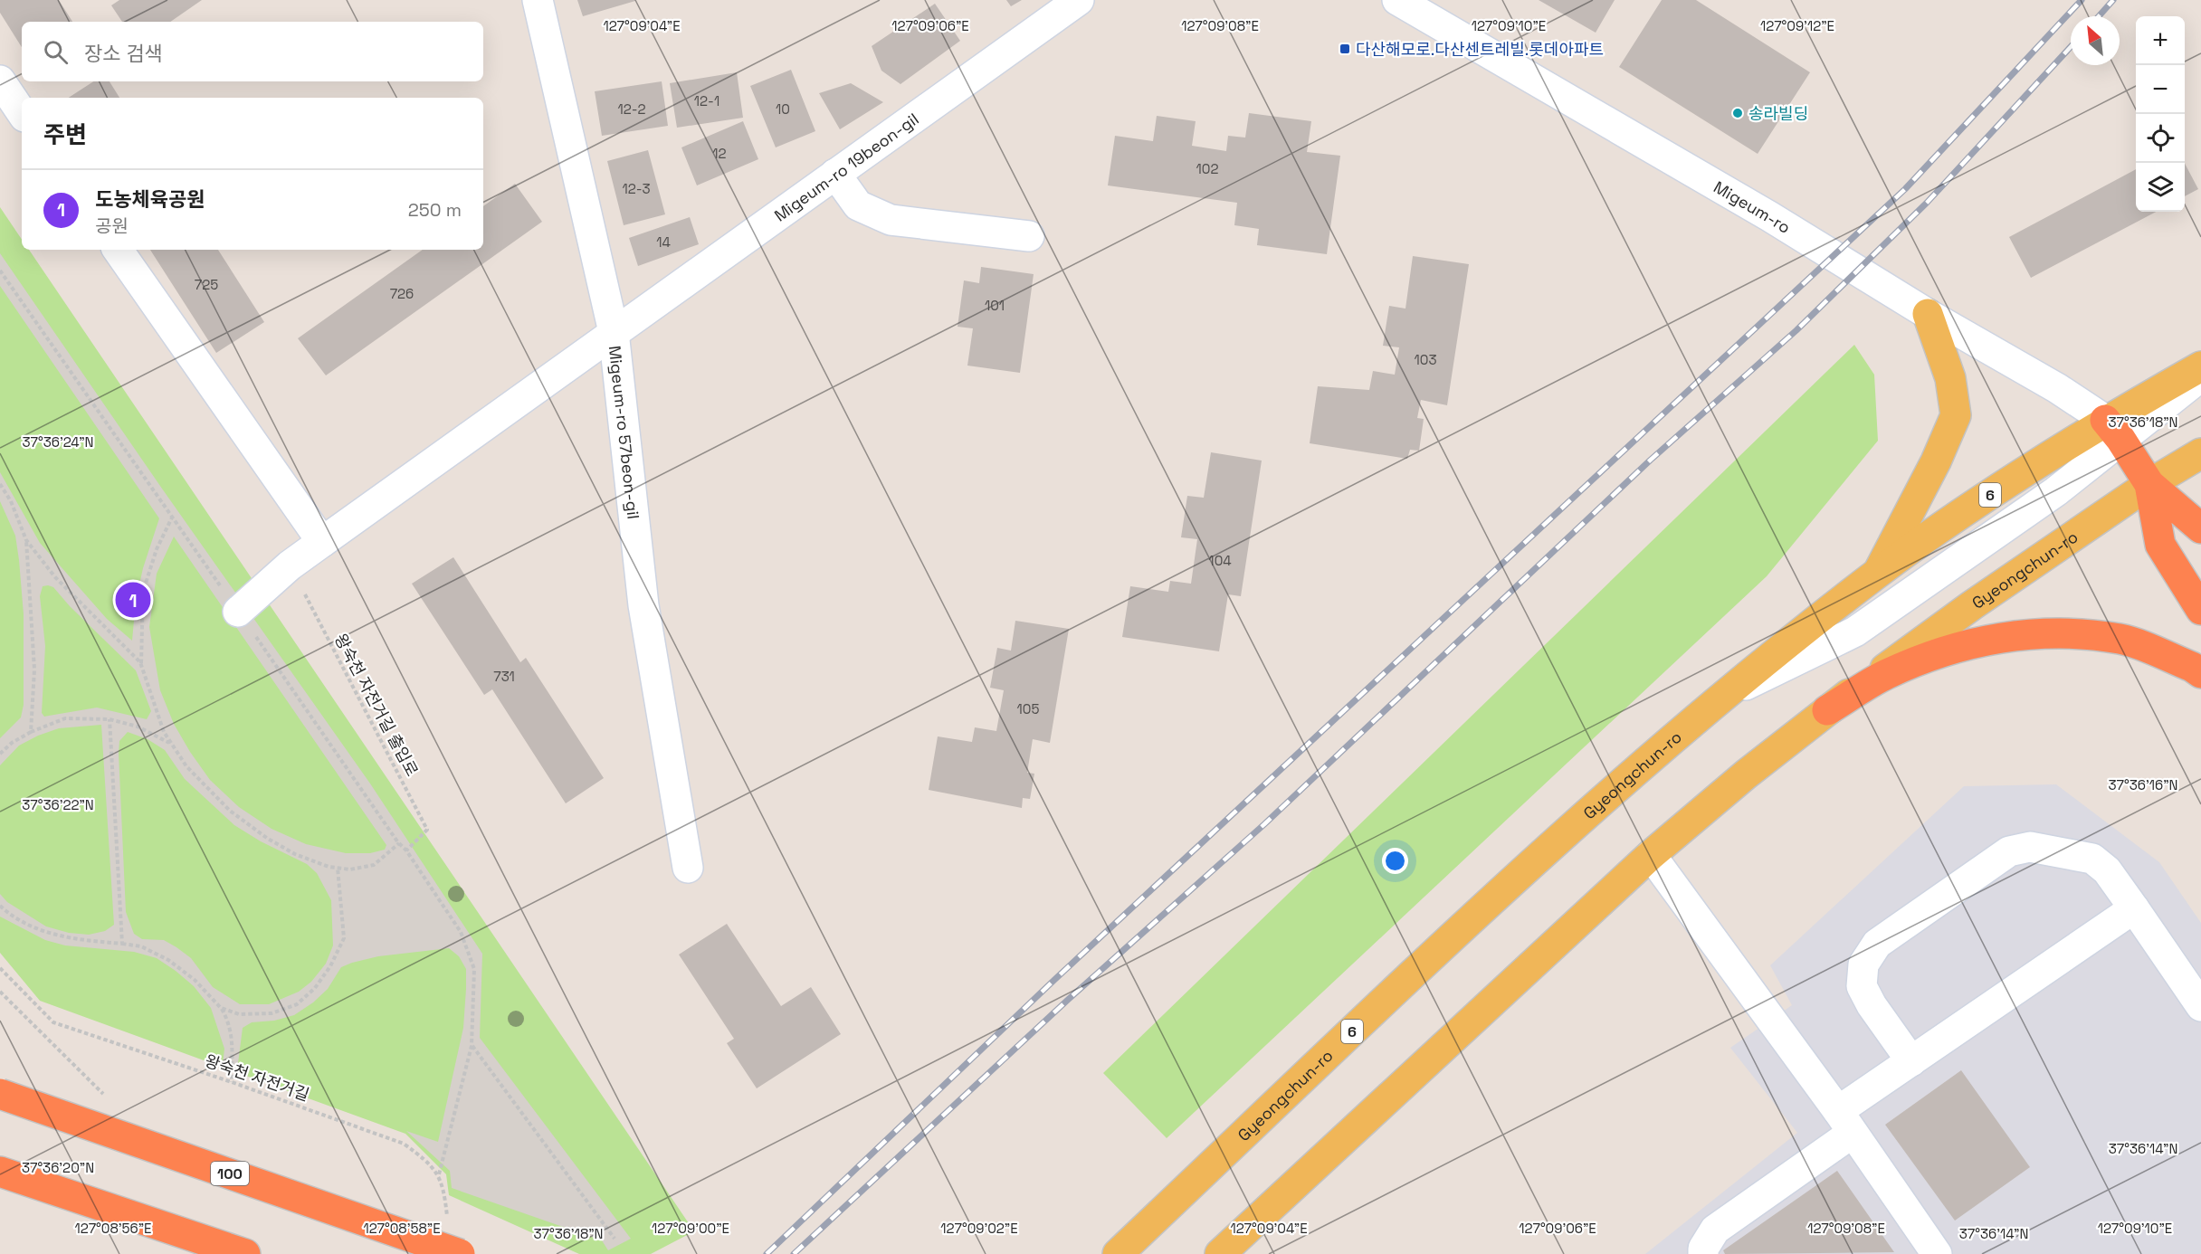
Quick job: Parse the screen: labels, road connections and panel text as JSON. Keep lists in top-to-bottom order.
{
  "streets": {
    "highway": ["100"],
    "main road": ["6", "Gyeongchun-ro"],
    "street": ["Migeum-ro 19beon-gil", "Migeum-ro", "Migeum-ro 57beon-gil"],
    "path": ["왕숙천 자전거길 출입로", "왕숙천 자전거길"]
  },
  "crossings": [
    ["Migeum-ro 19beon-gil", "Migeum-ro 57beon-gil"],
    ["Migeum-ro 19beon-gil", "왕숙천 자전거길 출입로"],
    ["Migeum-ro", "Gyeongchun-ro"]
  ],
  "places": {
    "transit": ["다산해모로.다산센트레빌.롯데아파트"],
    "other": ["송라빌딩"]
  },
  "house_numbers": [
    "12-1",
    "12-2",
    "10",
    "12",
    "102",
    "12-3",
    "14",
    "725",
    "726",
    "101",
    "103",
    "104",
    "731",
    "105"
  ],
  "north": "top left",
  "page": {
    "map_buttons": ["+", "−"],
    "search": "장소 검색",
    "heading": "주변",
    "list": [
      {
        "mark": "1",
        "name": "도농체육공원",
        "note": "공원",
        "value": "250 m"
      }
    ],
    "pins": "1"
  },
  "coordinates": [
    "127°09'04\"E",
    "127°09'06\"E",
    "127°09'08\"E",
    "127°09'10\"E",
    "127°09'12\"E",
    "37°36'18\"N",
    "37°36'24\"N",
    "37°36'16\"N",
    "37°36'22\"N",
    "37°36'14\"N",
    "37°36'20\"N",
    "127°08'56\"E",
    "127°08'58\"E",
    "127°09'00\"E",
    "127°09'02\"E"
  ]
}
